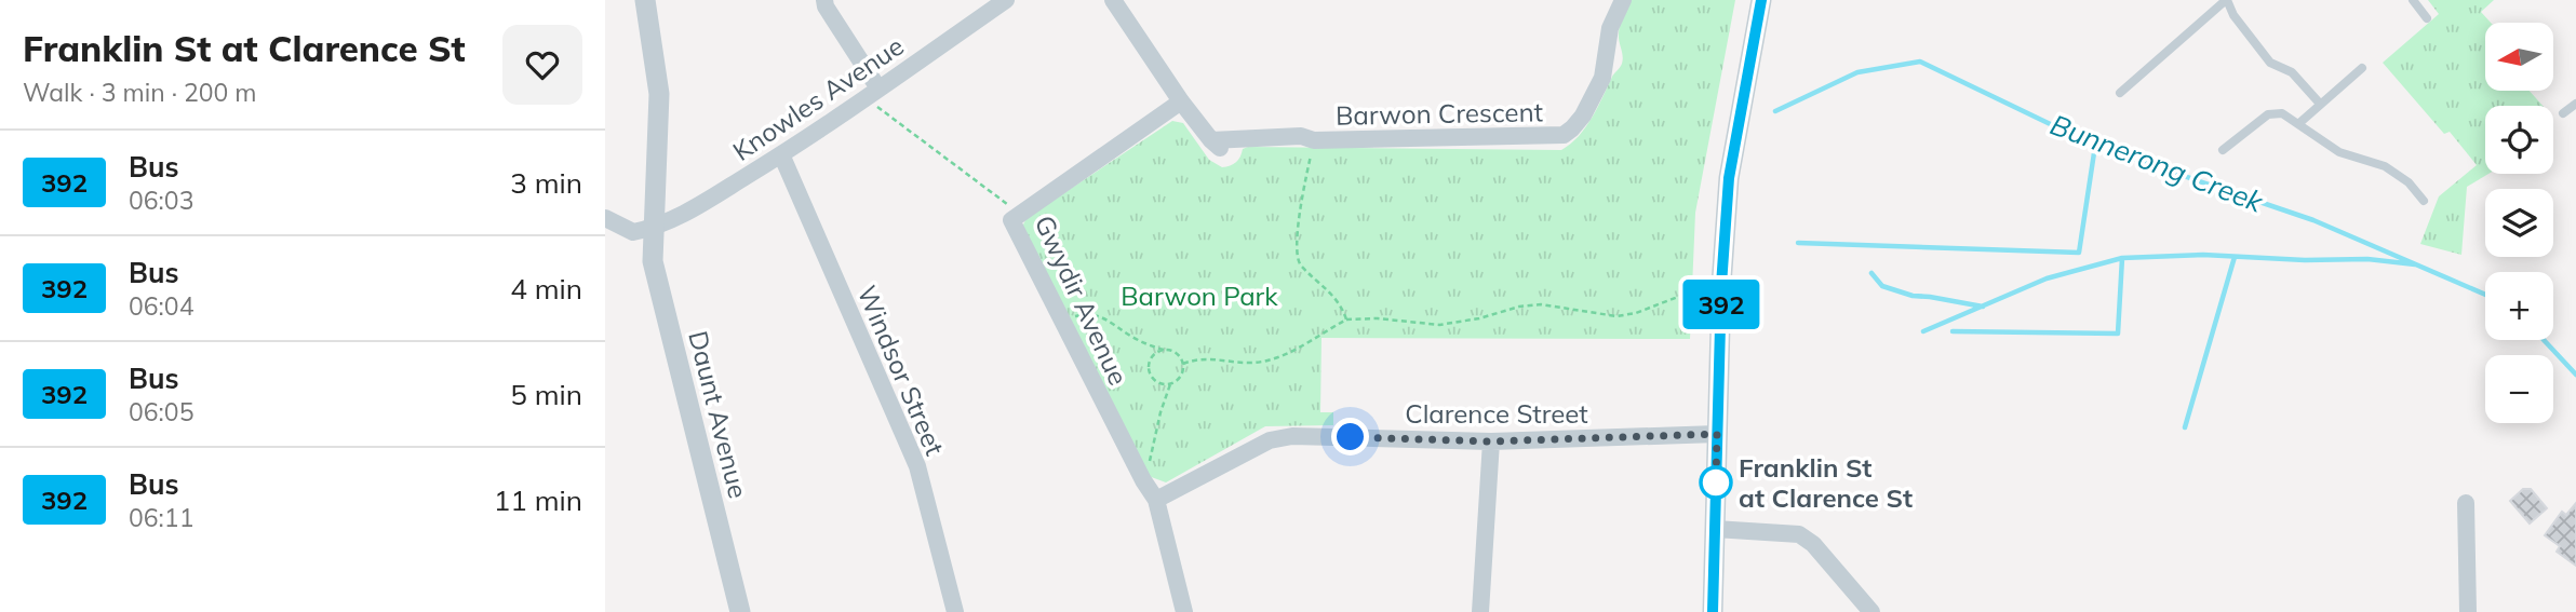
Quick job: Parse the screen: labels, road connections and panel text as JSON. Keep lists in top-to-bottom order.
{
  "streets": {
    "street": [
      "Knowles Avenue",
      "Barwon Crescent",
      "Gwydir Avenue",
      "Windsor Street",
      "Clarence Street",
      "Daunt Avenue"
    ]
  },
  "crossings": [
    ["Knowles Avenue", "Windsor Street"],
    ["Knowles Avenue", "Daunt Avenue"],
    ["Barwon Crescent", "Gwydir Avenue"],
    ["Gwydir Avenue", "Clarence Street"]
  ],
  "water": ["Bunnerong Creek"],
  "parks": ["Barwon Park"],
  "places": ["Franklin St at Clarence St"],
  "lines": ["bus line 392"],
  "north": "left",
  "page": {
    "heading": ["Franklin St at Clarence St", "Walk · 3 min · 200 m"],
    "on_map": "392",
    "map_buttons": ["+", "−"],
    "list": [
      {
        "mark": "392",
        "name": "Bus",
        "note": "06:03",
        "value": "3 min"
      },
      {
        "mark": "392",
        "name": "Bus",
        "note": "06:04",
        "value": "4 min"
      },
      {
        "mark": "392",
        "name": "Bus",
        "note": "06:05",
        "value": "5 min"
      },
      {
        "mark": "392",
        "name": "Bus",
        "note": "06:11",
        "value": "11 min"
      }
    ]
  }
}
